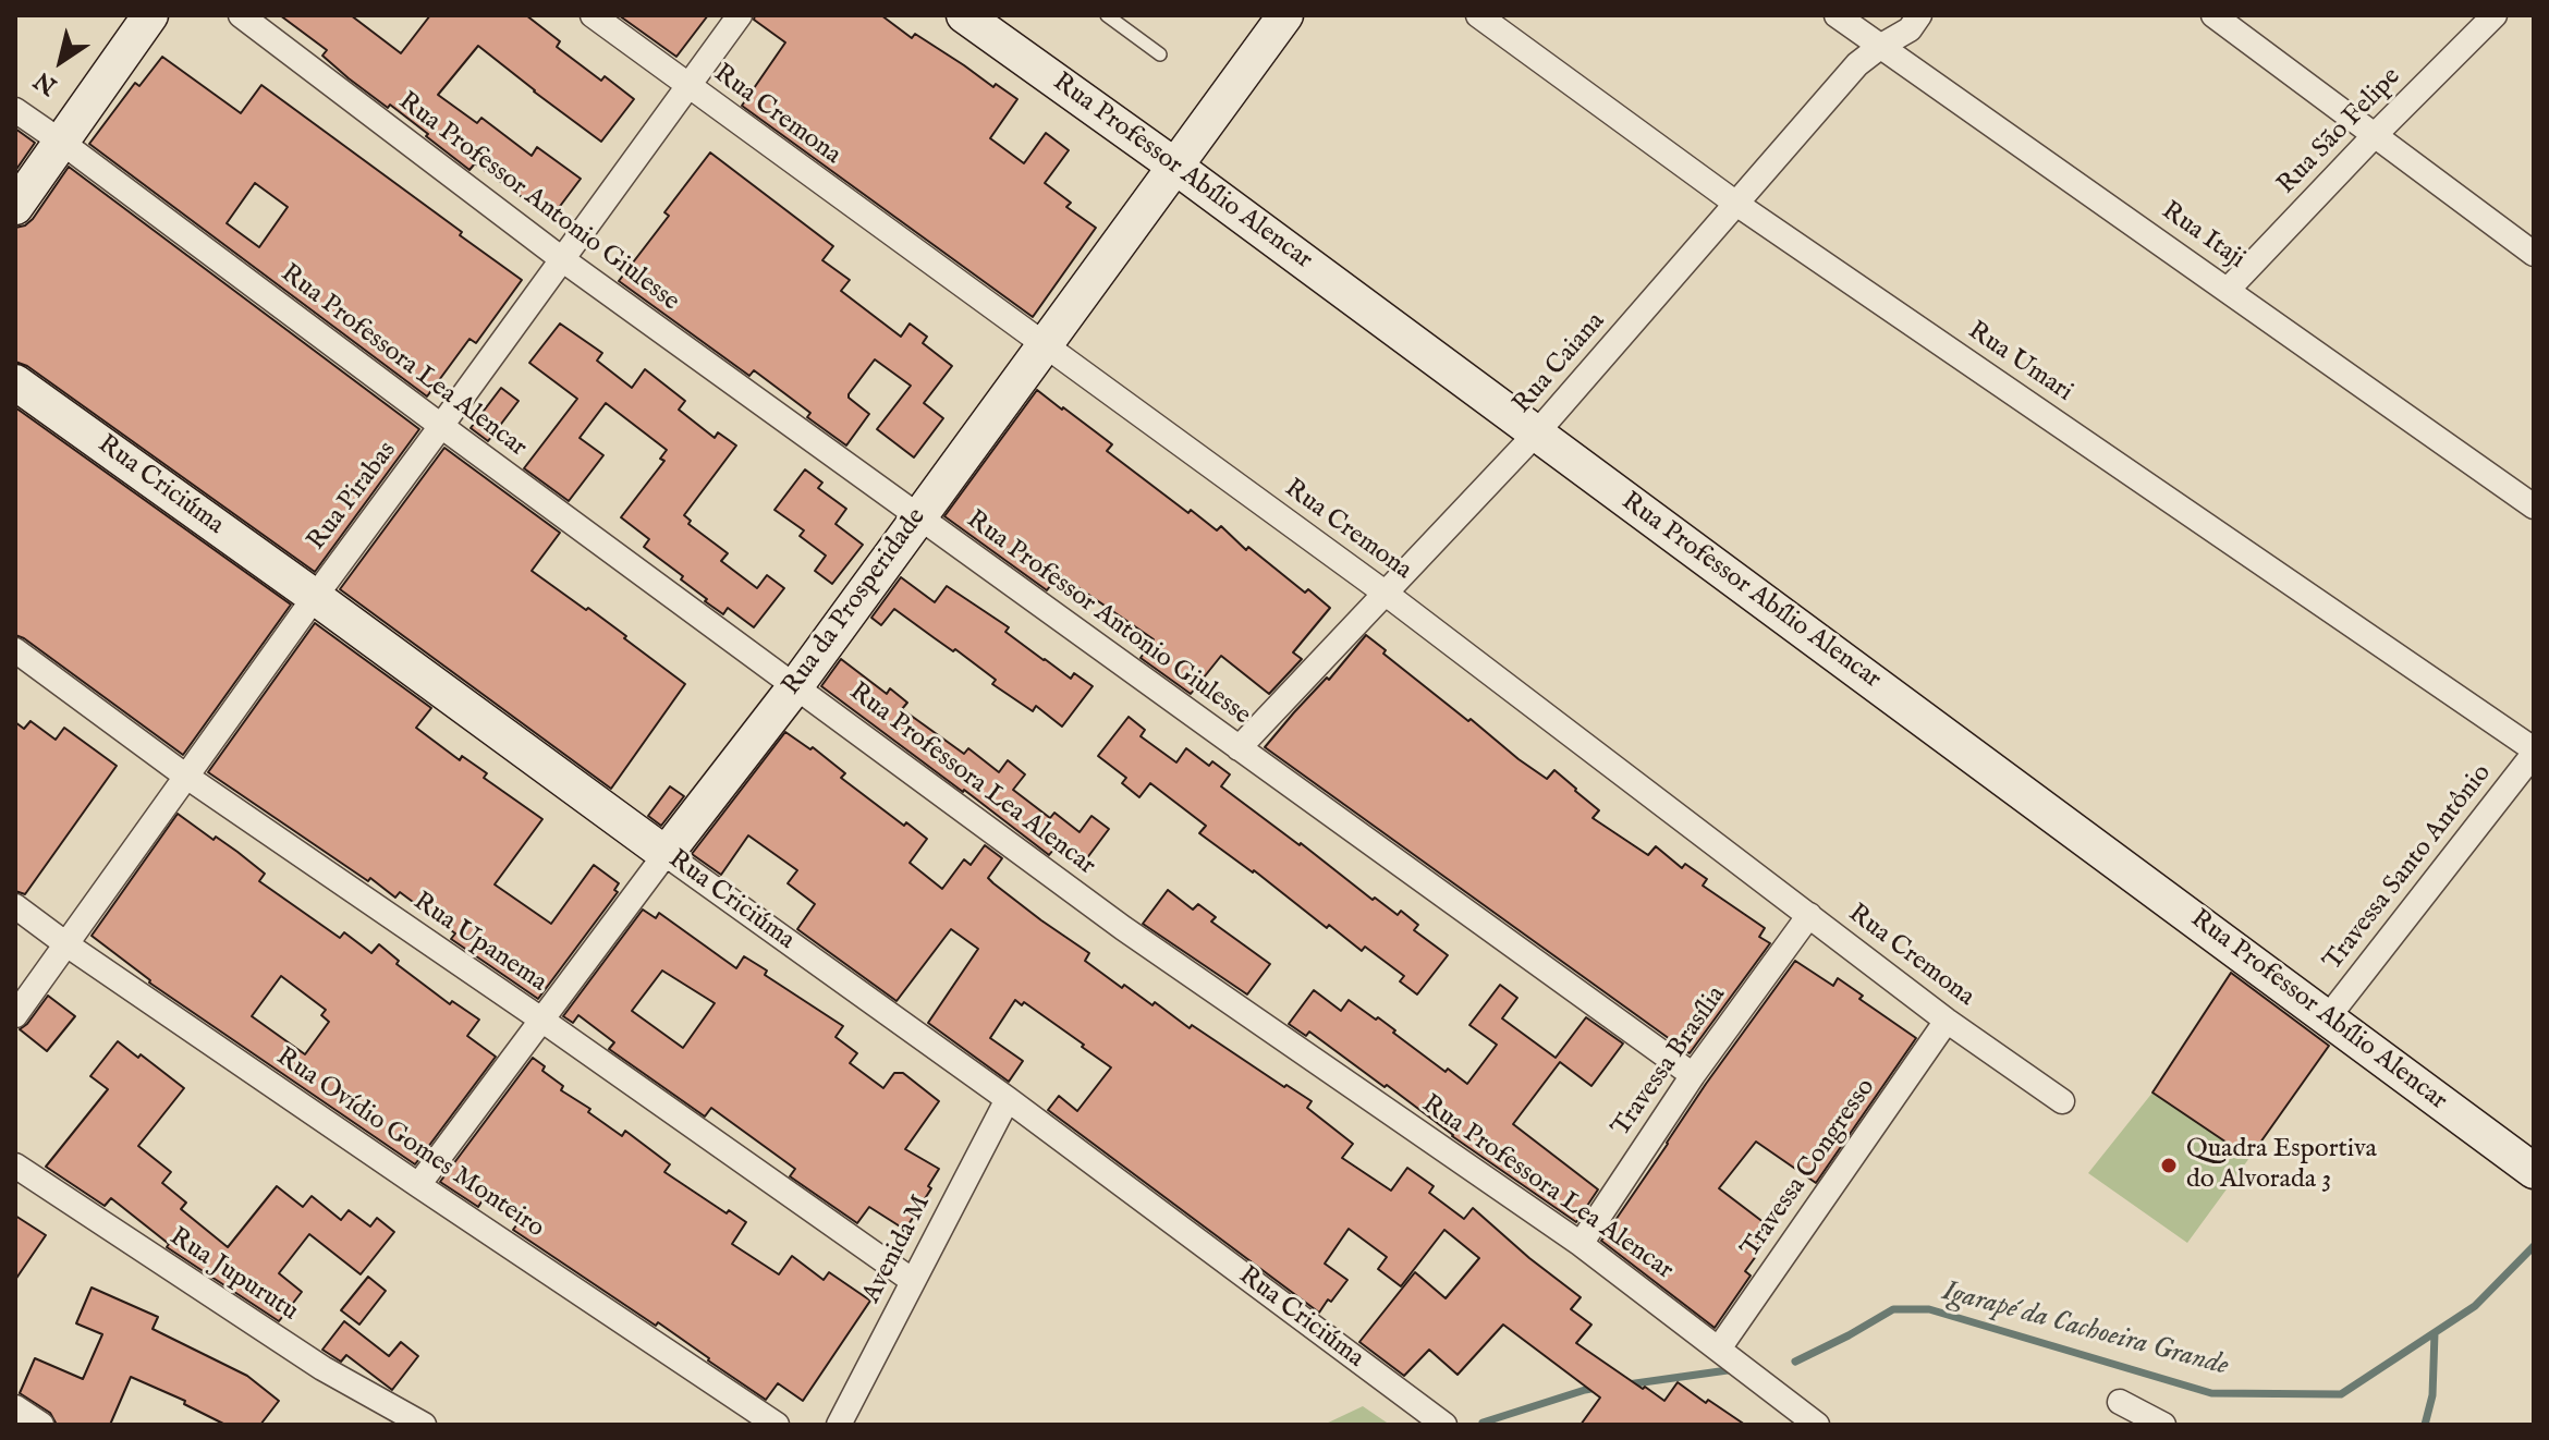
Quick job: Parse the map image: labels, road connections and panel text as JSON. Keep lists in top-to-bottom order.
{
  "streets": {
    "street": [
      "Rua Cremona",
      "Rua São Felipe",
      "Rua Professor Abílio Alencar",
      "Rua Professor Antonio Giulesse",
      "Rua Itaji",
      "Rua Professora Lea Alencar",
      "Rua Umari",
      "Rua Caiana",
      "Rua Criciúma",
      "Rua Pirabas",
      "Rua da Prosperidade",
      "Travessa Santo Antônio",
      "Rua Upanema",
      "Travessa Brasília",
      "Rua Ovídio Gomes Monteiro",
      "Travessa Congresso",
      "Avenida M",
      "Rua Jupurutu"
    ]
  },
  "crossings": [
    ["Rua Cremona", "Rua Caiana"],
    ["Rua Cremona", "Rua Pirabas"],
    ["Rua Cremona", "Rua da Prosperidade"],
    ["Rua Cremona", "Travessa Brasília"],
    ["Rua Cremona", "Travessa Congresso"],
    ["Rua São Felipe", "Rua Itaji"],
    ["Rua Professor Abílio Alencar", "Rua Caiana"],
    ["Rua Professor Abílio Alencar", "Rua da Prosperidade"],
    ["Rua Professor Abílio Alencar", "Travessa Santo Antônio"],
    ["Rua Professor Antonio Giulesse", "Rua Caiana"],
    ["Rua Professor Antonio Giulesse", "Rua Pirabas"],
    ["Rua Professor Antonio Giulesse", "Rua da Prosperidade"],
    ["Rua Professor Antonio Giulesse", "Travessa Brasília"],
    ["Rua Itaji", "Rua Caiana"],
    ["Rua Professora Lea Alencar", "Rua Pirabas"],
    ["Rua Professora Lea Alencar", "Rua da Prosperidade"],
    ["Rua Professora Lea Alencar", "Travessa Brasília"],
    ["Rua Professora Lea Alencar", "Travessa Congresso"],
    ["Rua Umari", "Rua Caiana"],
    ["Rua Umari", "Travessa Santo Antônio"],
    ["Rua Criciúma", "Rua Pirabas"],
    ["Rua Criciúma", "Rua da Prosperidade"],
    ["Rua Criciúma", "Avenida M"],
    ["Rua Pirabas", "Rua Upanema"],
    ["Rua Pirabas", "Rua Ovídio Gomes Monteiro"],
    ["Rua da Prosperidade", "Rua Upanema"],
    ["Rua da Prosperidade", "Rua Ovídio Gomes Monteiro"],
    ["Rua Upanema", "Avenida M"]
  ],
  "water": ["Igarapé da Cachoeira Grande"],
  "places": ["Quadra Esportiva do Alvorada 3"],
  "north": "bottom left"
}
